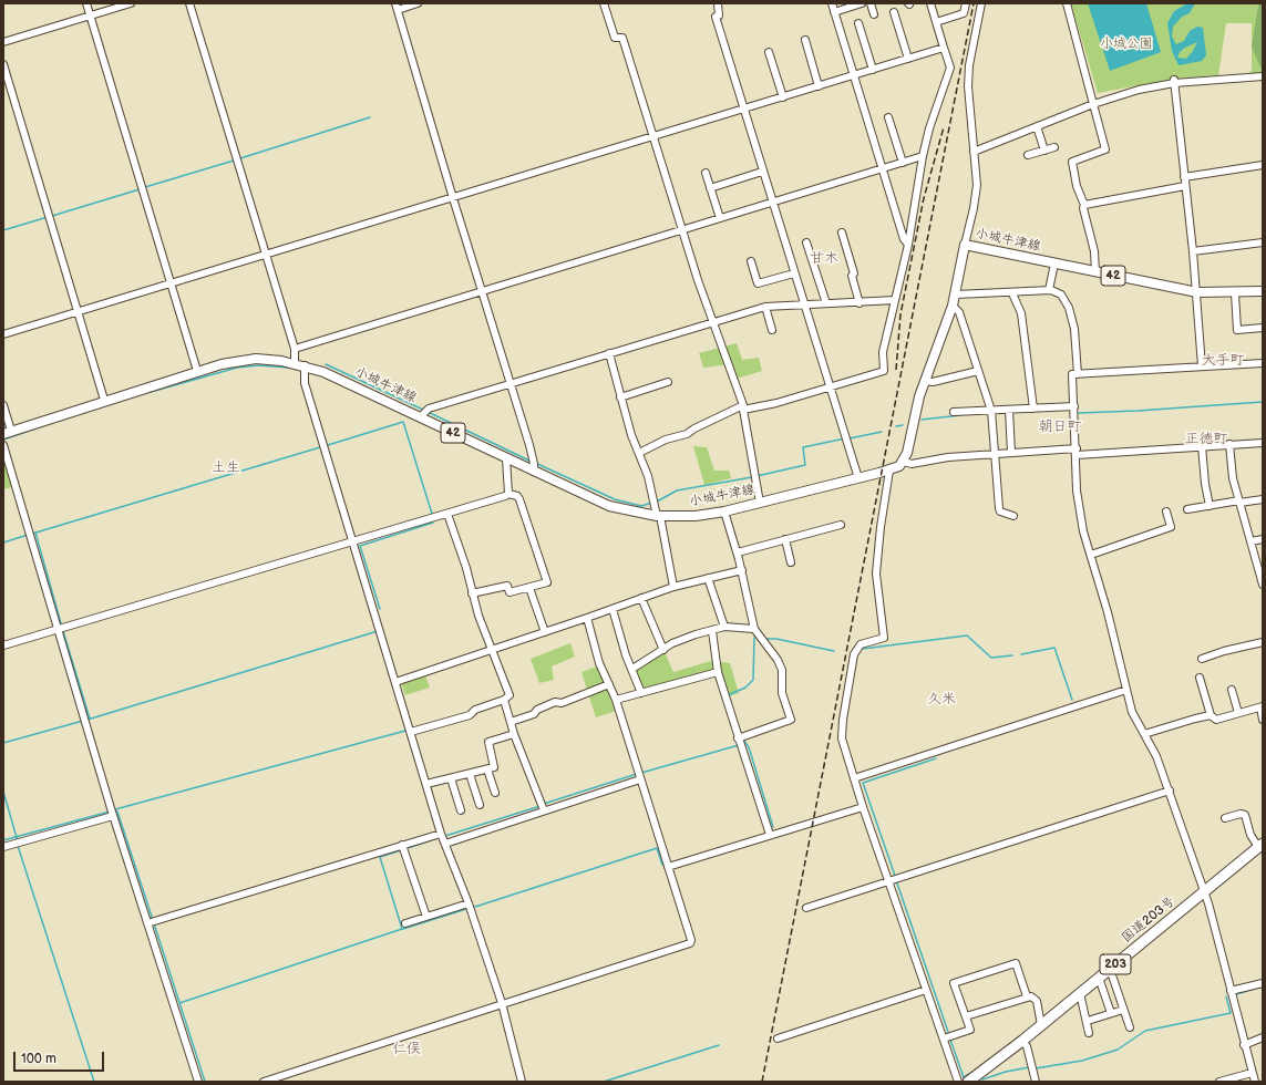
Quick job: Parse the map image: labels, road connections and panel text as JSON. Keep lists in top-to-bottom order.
{
  "streets": {
    "highway": ["国道203号", "203"],
    "main road": ["小城牛津線", "42"]
  },
  "districts": [
    "甘木",
    "大手町",
    "朝日町",
    "正徳町",
    "土生",
    "久米",
    "仁俣"
  ],
  "parks": ["小城公園"],
  "scale_bar": "100 m"
}
